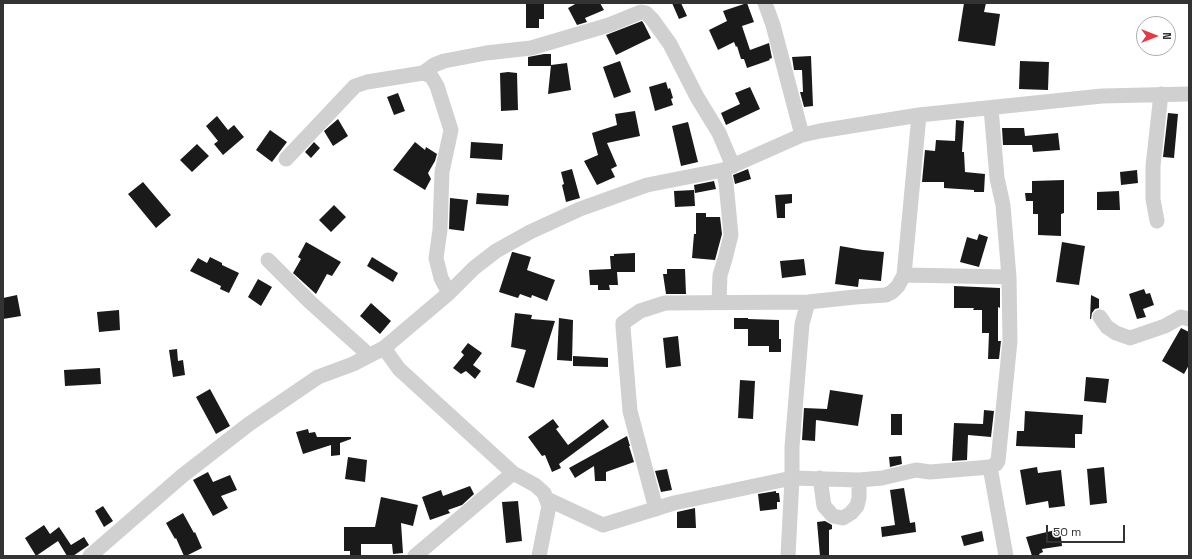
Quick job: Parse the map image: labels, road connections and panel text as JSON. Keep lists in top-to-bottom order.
{
  "scale_bar": "50 m",
  "north": "right"
}
